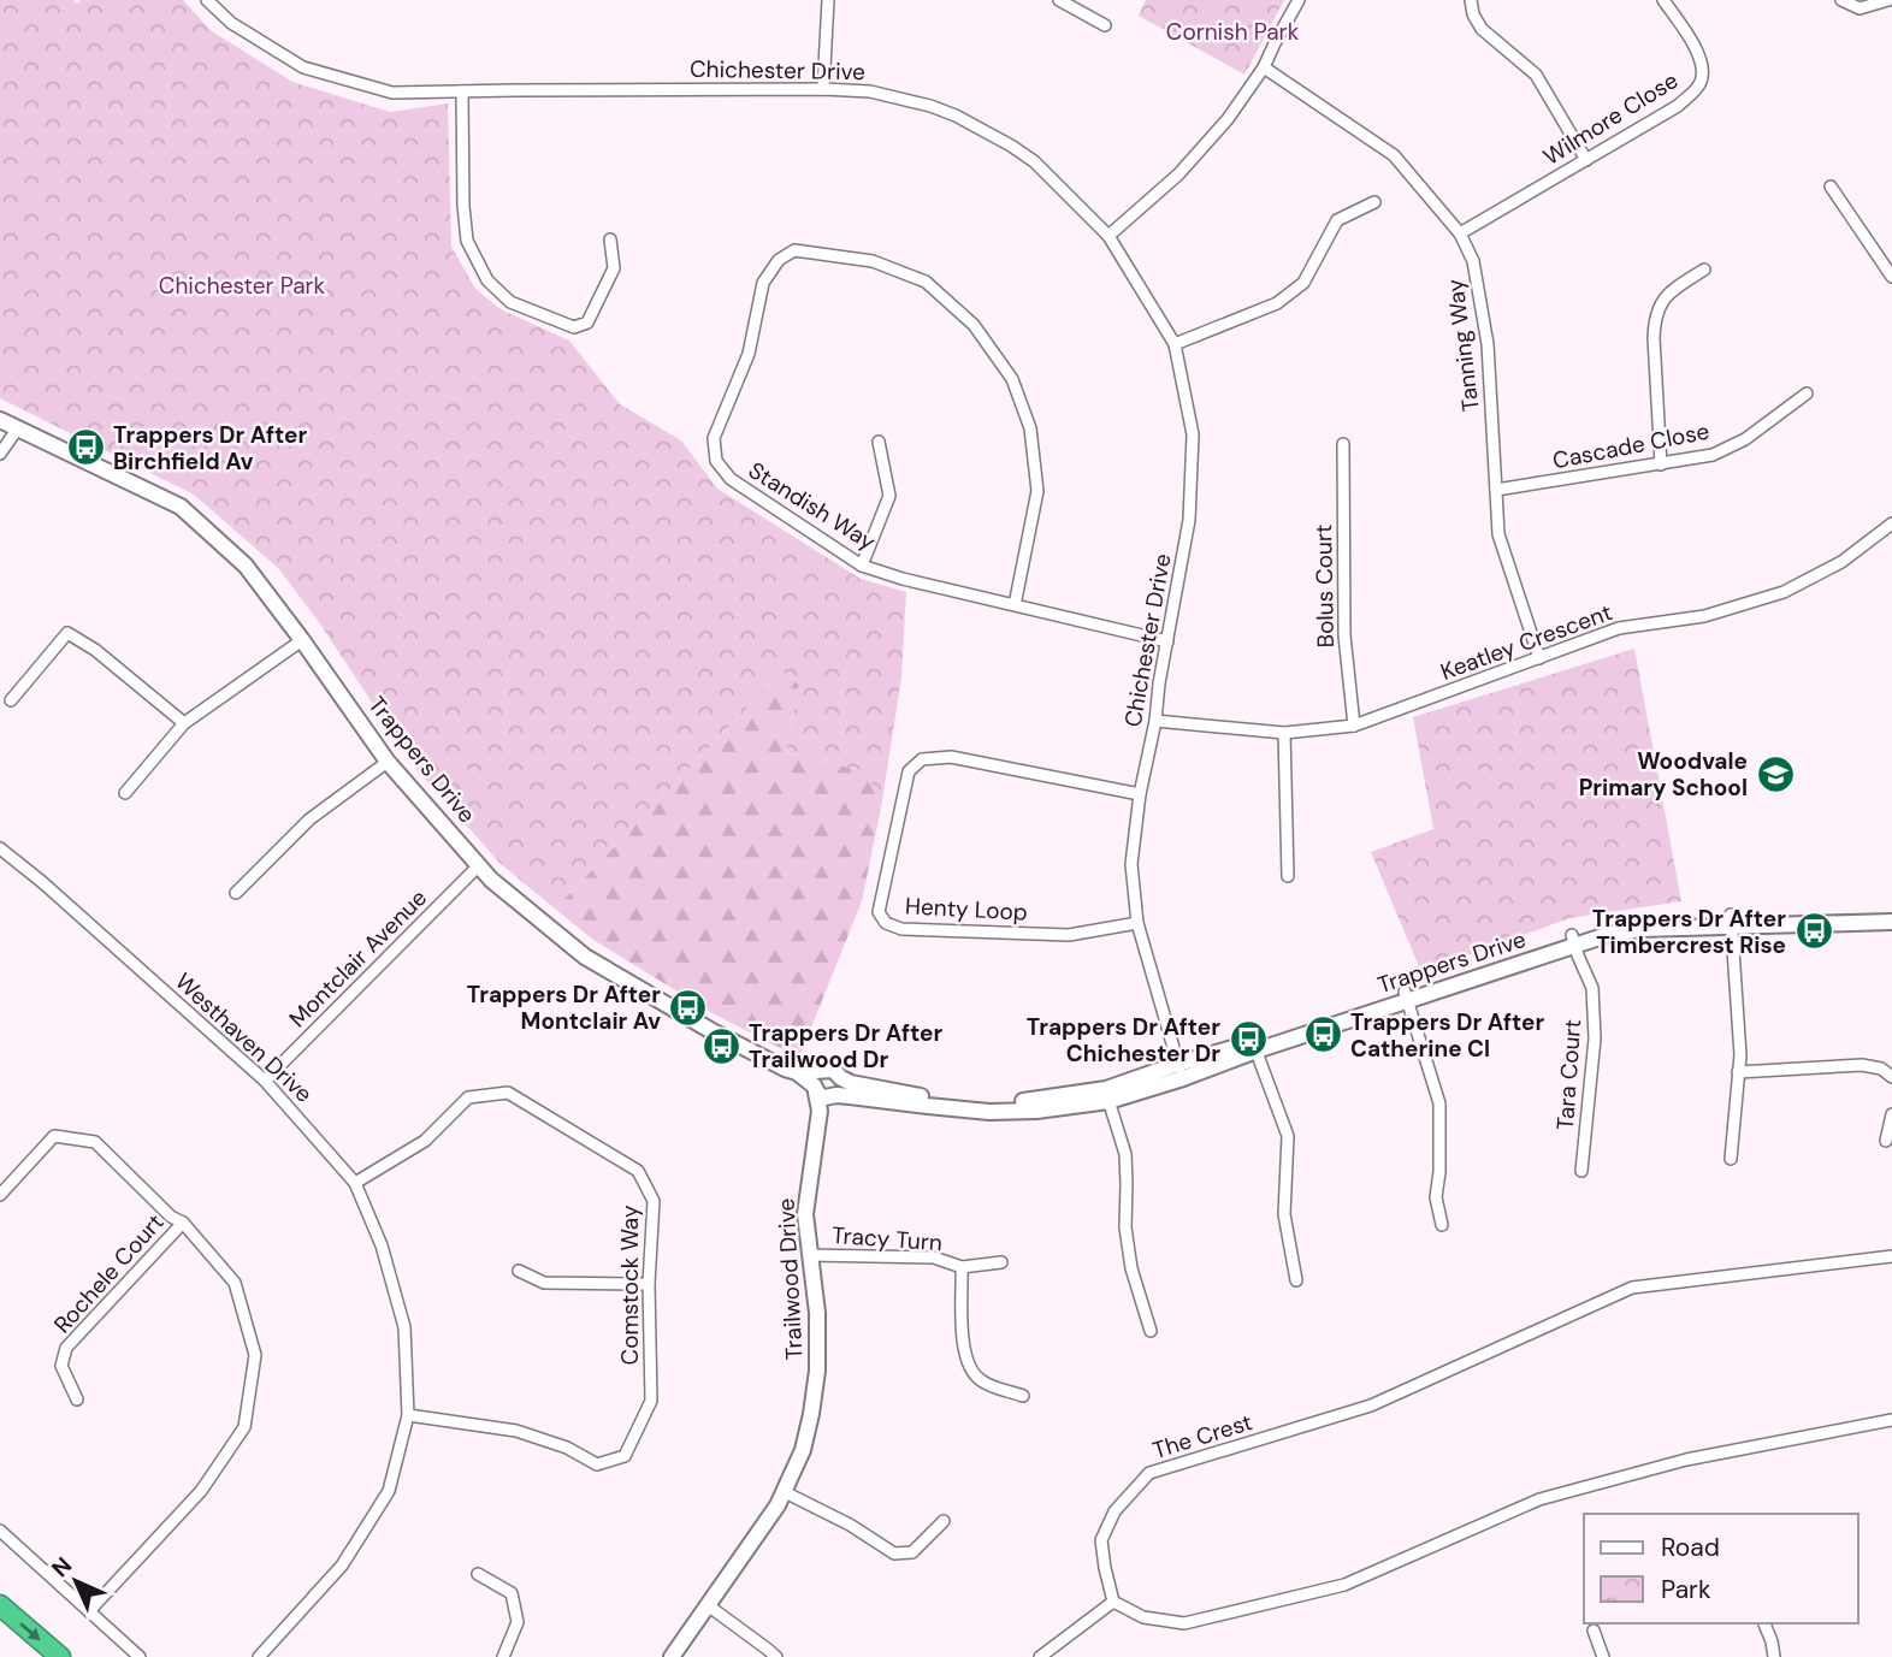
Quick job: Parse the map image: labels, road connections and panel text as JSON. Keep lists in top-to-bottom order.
{
  "streets": {
    "main road": ["Trappers Drive", "Trailwood Drive"],
    "street": [
      "Chichester Drive",
      "Wilmore Close",
      "Tanning Way",
      "Cascade Close",
      "Standish Way",
      "Bolus Court",
      "Keatley Crescent",
      "Henty Loop",
      "Montclair Avenue",
      "Westhaven Drive",
      "Tara Court",
      "Tracy Turn",
      "Rochele Court",
      "Comstock Way",
      "The Crest"
    ]
  },
  "crossings": [
    ["Chichester Drive", "Standish Way"],
    ["Chichester Drive", "Keatley Crescent"],
    ["Chichester Drive", "Trappers Drive"],
    ["Chichester Drive", "Henty Loop"],
    ["Wilmore Close", "Tanning Way"],
    ["Tanning Way", "Cascade Close"],
    ["Tanning Way", "Keatley Crescent"],
    ["Bolus Court", "Keatley Crescent"],
    ["Trappers Drive", "Montclair Avenue"],
    ["Trappers Drive", "Tara Court"],
    ["Trappers Drive", "Trailwood Drive"],
    ["Montclair Avenue", "Westhaven Drive"],
    ["Westhaven Drive", "Comstock Way"],
    ["Tracy Turn", "Trailwood Drive"]
  ],
  "parks": ["Cornish Park", "Chichester Park"],
  "places": {
    "bus stop": [
      "Trappers Dr After Birchfield Av",
      "Trappers Dr After Timbercrest Rise",
      "Trappers Dr After Montclair Av",
      "Trappers Dr After Catherine Cl",
      "Trappers Dr After Chichester Dr",
      "Trappers Dr After Trailwood Dr"
    ],
    "school or university": ["Woodvale Primary School"]
  },
  "legend": ["Road", "Park"],
  "north": "top left"
}
